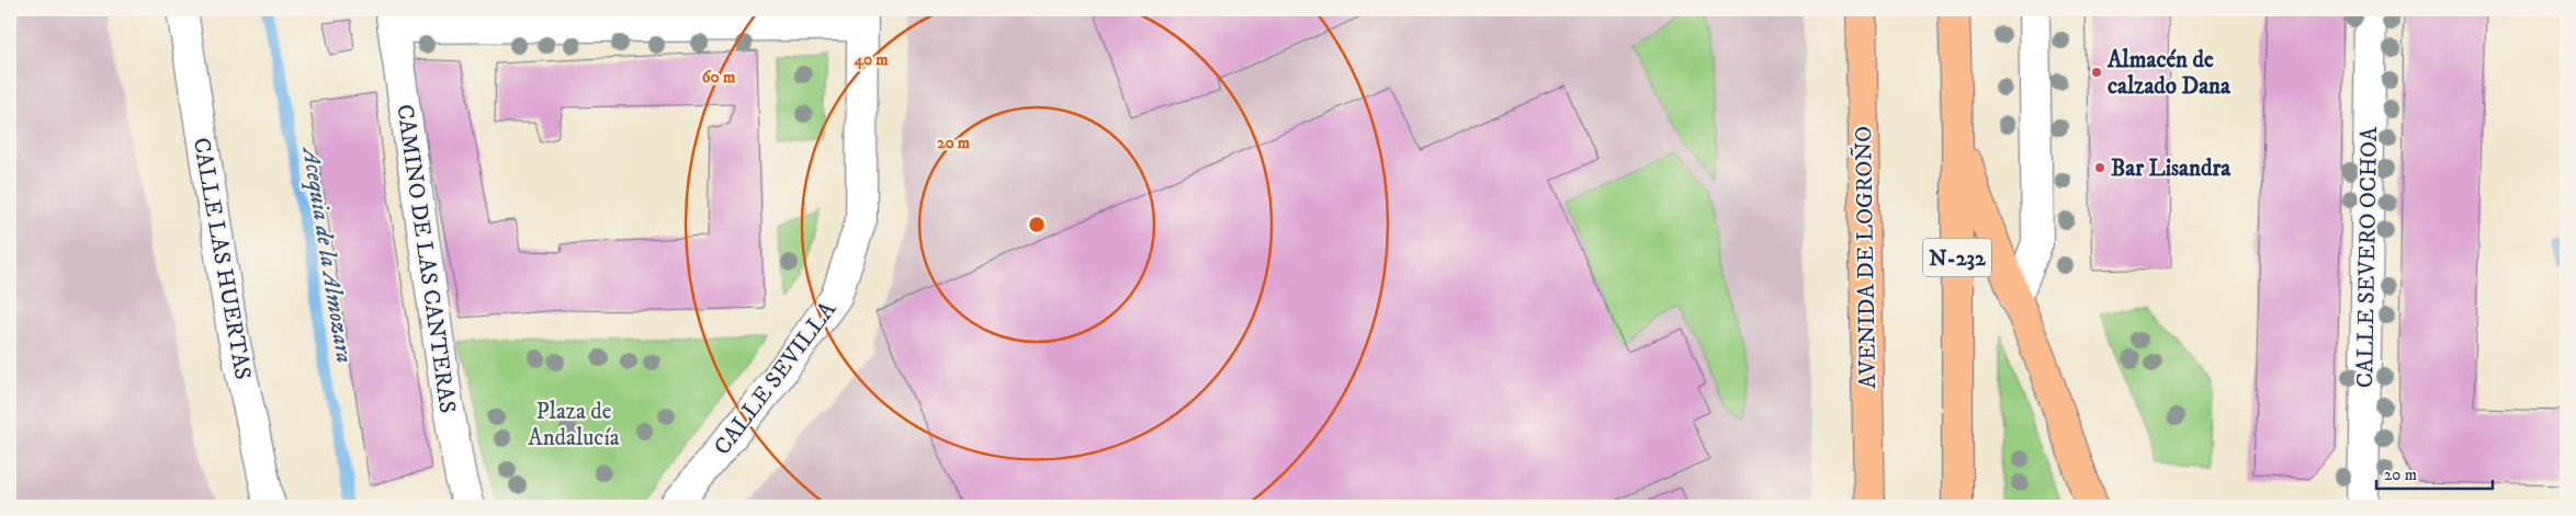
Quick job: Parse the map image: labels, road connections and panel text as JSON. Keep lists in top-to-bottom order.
{
  "streets": {
    "highway": ["AVENIDA DE LOGROÑO", "N-232"],
    "street": [
      "CALLE SEVERO OCHOA",
      "CALLE LAS HUERTAS",
      "CAMINO DE LAS CANTERAS",
      "CALLE SEVILLA"
    ]
  },
  "water": ["Acequia de la Almozara"],
  "parks": ["Plaza de Andalucía"],
  "places": ["Almacén de calzado Dana", "Bar Lisandra"],
  "scale_bar": "20 m",
  "rings": ["40 m", "60 m", "20 m"]
}
